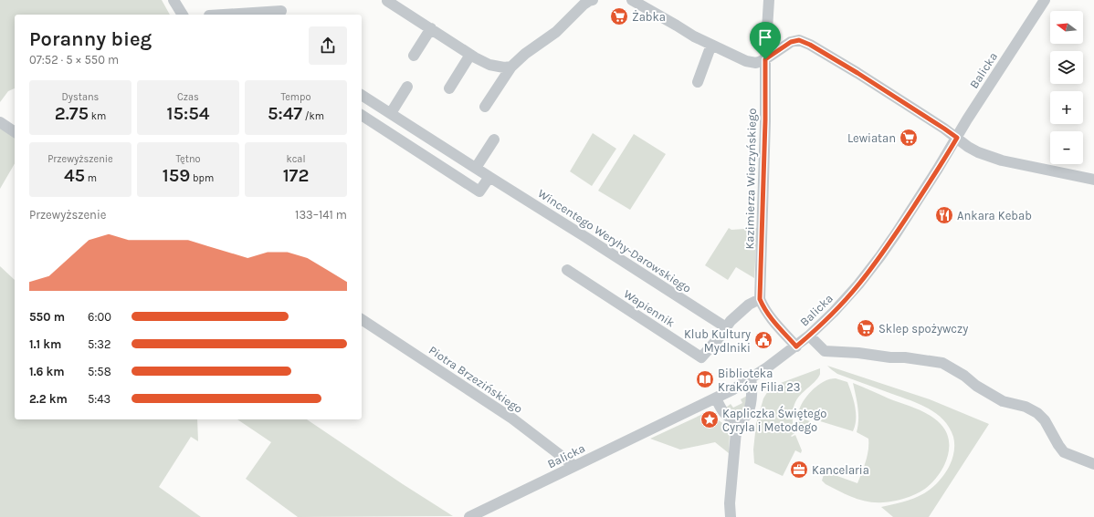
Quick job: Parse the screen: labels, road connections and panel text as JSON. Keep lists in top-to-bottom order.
{
  "streets": {
    "street": [
      "Balicka",
      "Kazimierza Wierzyńskiego",
      "Wincentego Weryhy-Darowskiego",
      "Wapiennik",
      "Piotra Brzezińskiego"
    ]
  },
  "crossings": [
    ["Balicka", "Piotra Brzezińskiego"],
    ["Kazimierza Wierzyńskiego", "Wapiennik"],
    ["Wincentego Weryhy-Darowskiego", "Wapiennik"]
  ],
  "places": {
    "supermarket": ["Żabka", "Lewiatan", "Sklep spożywczy"],
    "restaurant": ["Ankara Kebab"],
    "public building": ["Klub Kultury Mydlniki"],
    "library": ["Biblioteka Kraków Filia 23"],
    "place": ["Kapliczka Świętego Cyryla i Metodego"],
    "office": ["Kancelaria"]
  },
  "north": "left",
  "page": {
    "map_buttons": ["+", "−"],
    "heading": ["Poranny bieg", "07:52 · 5 × 550 m"],
    "stats": [
      ["Dystans", "2.75 km"],
      ["Czas", "15:54"],
      ["Tempo", "5:47 /km"],
      ["Przewyższenie", "45 m"],
      ["Tętno", "159 bpm"],
      ["kcal", "172"]
    ],
    "chart": ["Przewyższenie", "133–141 m"],
    "list": [
      {
        "name": "550 m",
        "note": "6:00"
      },
      {
        "name": "1.1 km",
        "note": "5:32"
      },
      {
        "name": "1.6 km",
        "note": "5:58"
      },
      {
        "name": "2.2 km",
        "note": "5:43"
      }
    ]
  }
}
